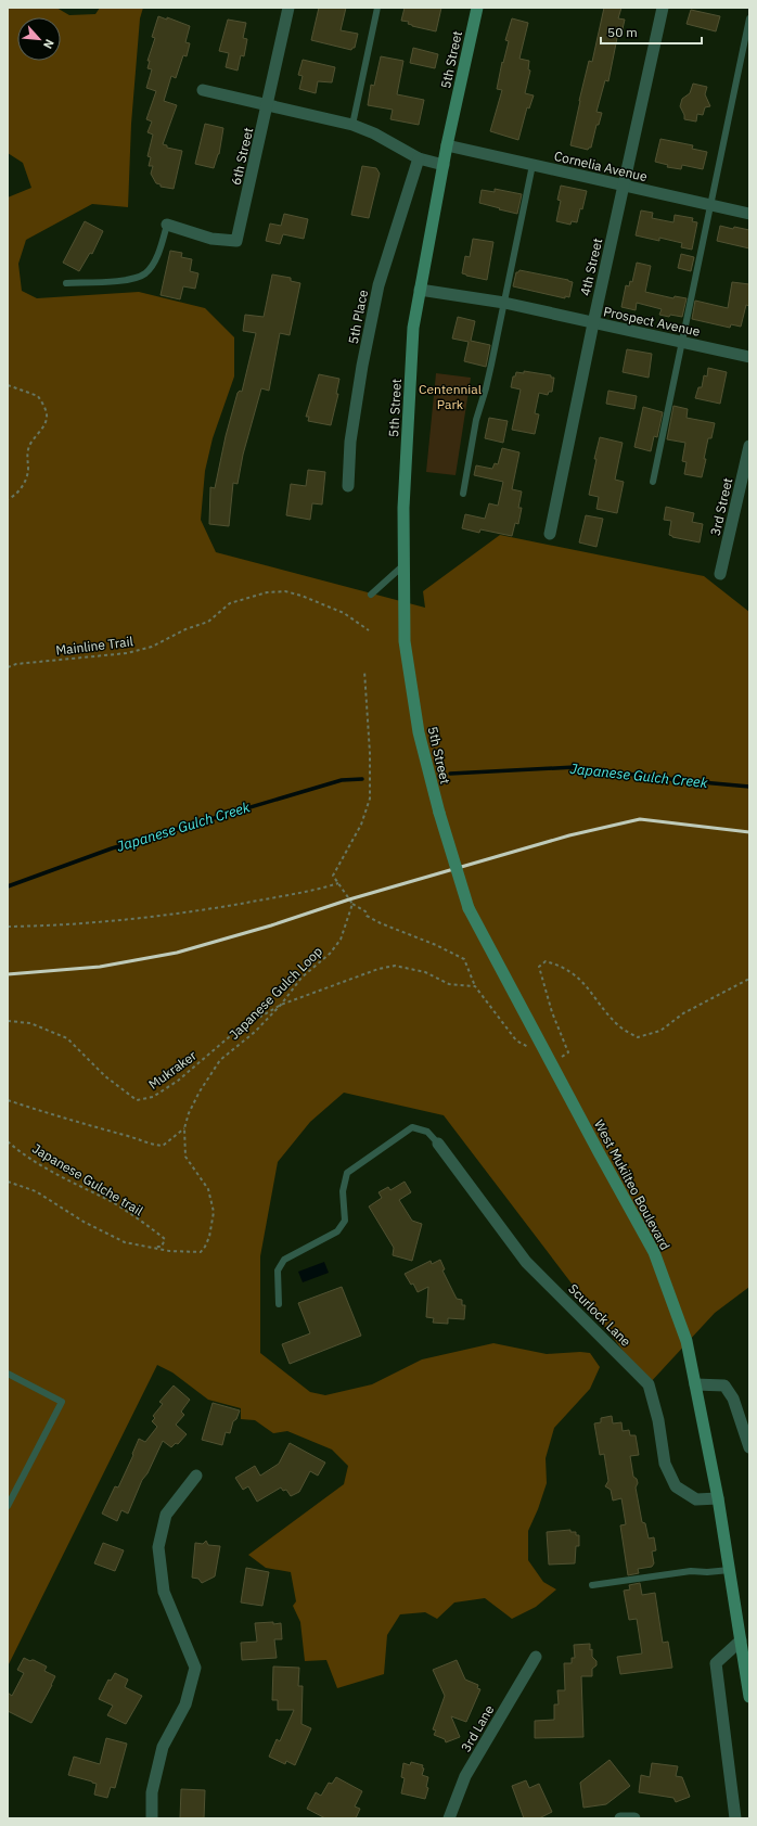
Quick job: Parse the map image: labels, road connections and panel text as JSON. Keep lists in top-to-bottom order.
{
  "streets": {
    "main road": ["5th Street", "West Mukilteo Boulevard"],
    "street": [
      "6th Street",
      "Cornelia Avenue",
      "4th Street",
      "5th Place",
      "Prospect Avenue",
      "3rd Street",
      "Scurlock Lane",
      "3rd Lane"
    ],
    "path": [
      "Mainline Trail",
      "Japanese Gulch Loop",
      "Mukraker",
      "Japanese Gulche trail"
    ]
  },
  "crossings": [
    ["5th Street", "Cornelia Avenue"],
    ["5th Street", "Prospect Avenue"],
    ["5th Street", "West Mukilteo Boulevard"],
    ["Cornelia Avenue", "4th Street"],
    ["4th Street", "Prospect Avenue"],
    ["Japanese Gulch Loop", "Mukraker"],
    ["Japanese Gulch Loop", "Japanese Gulche trail"],
    ["West Mukilteo Boulevard", "Scurlock Lane"]
  ],
  "water": ["Japanese Gulch Creek"],
  "parks": ["Centennial Park"],
  "scale_bar": "50 m",
  "north": "bottom right"
}
